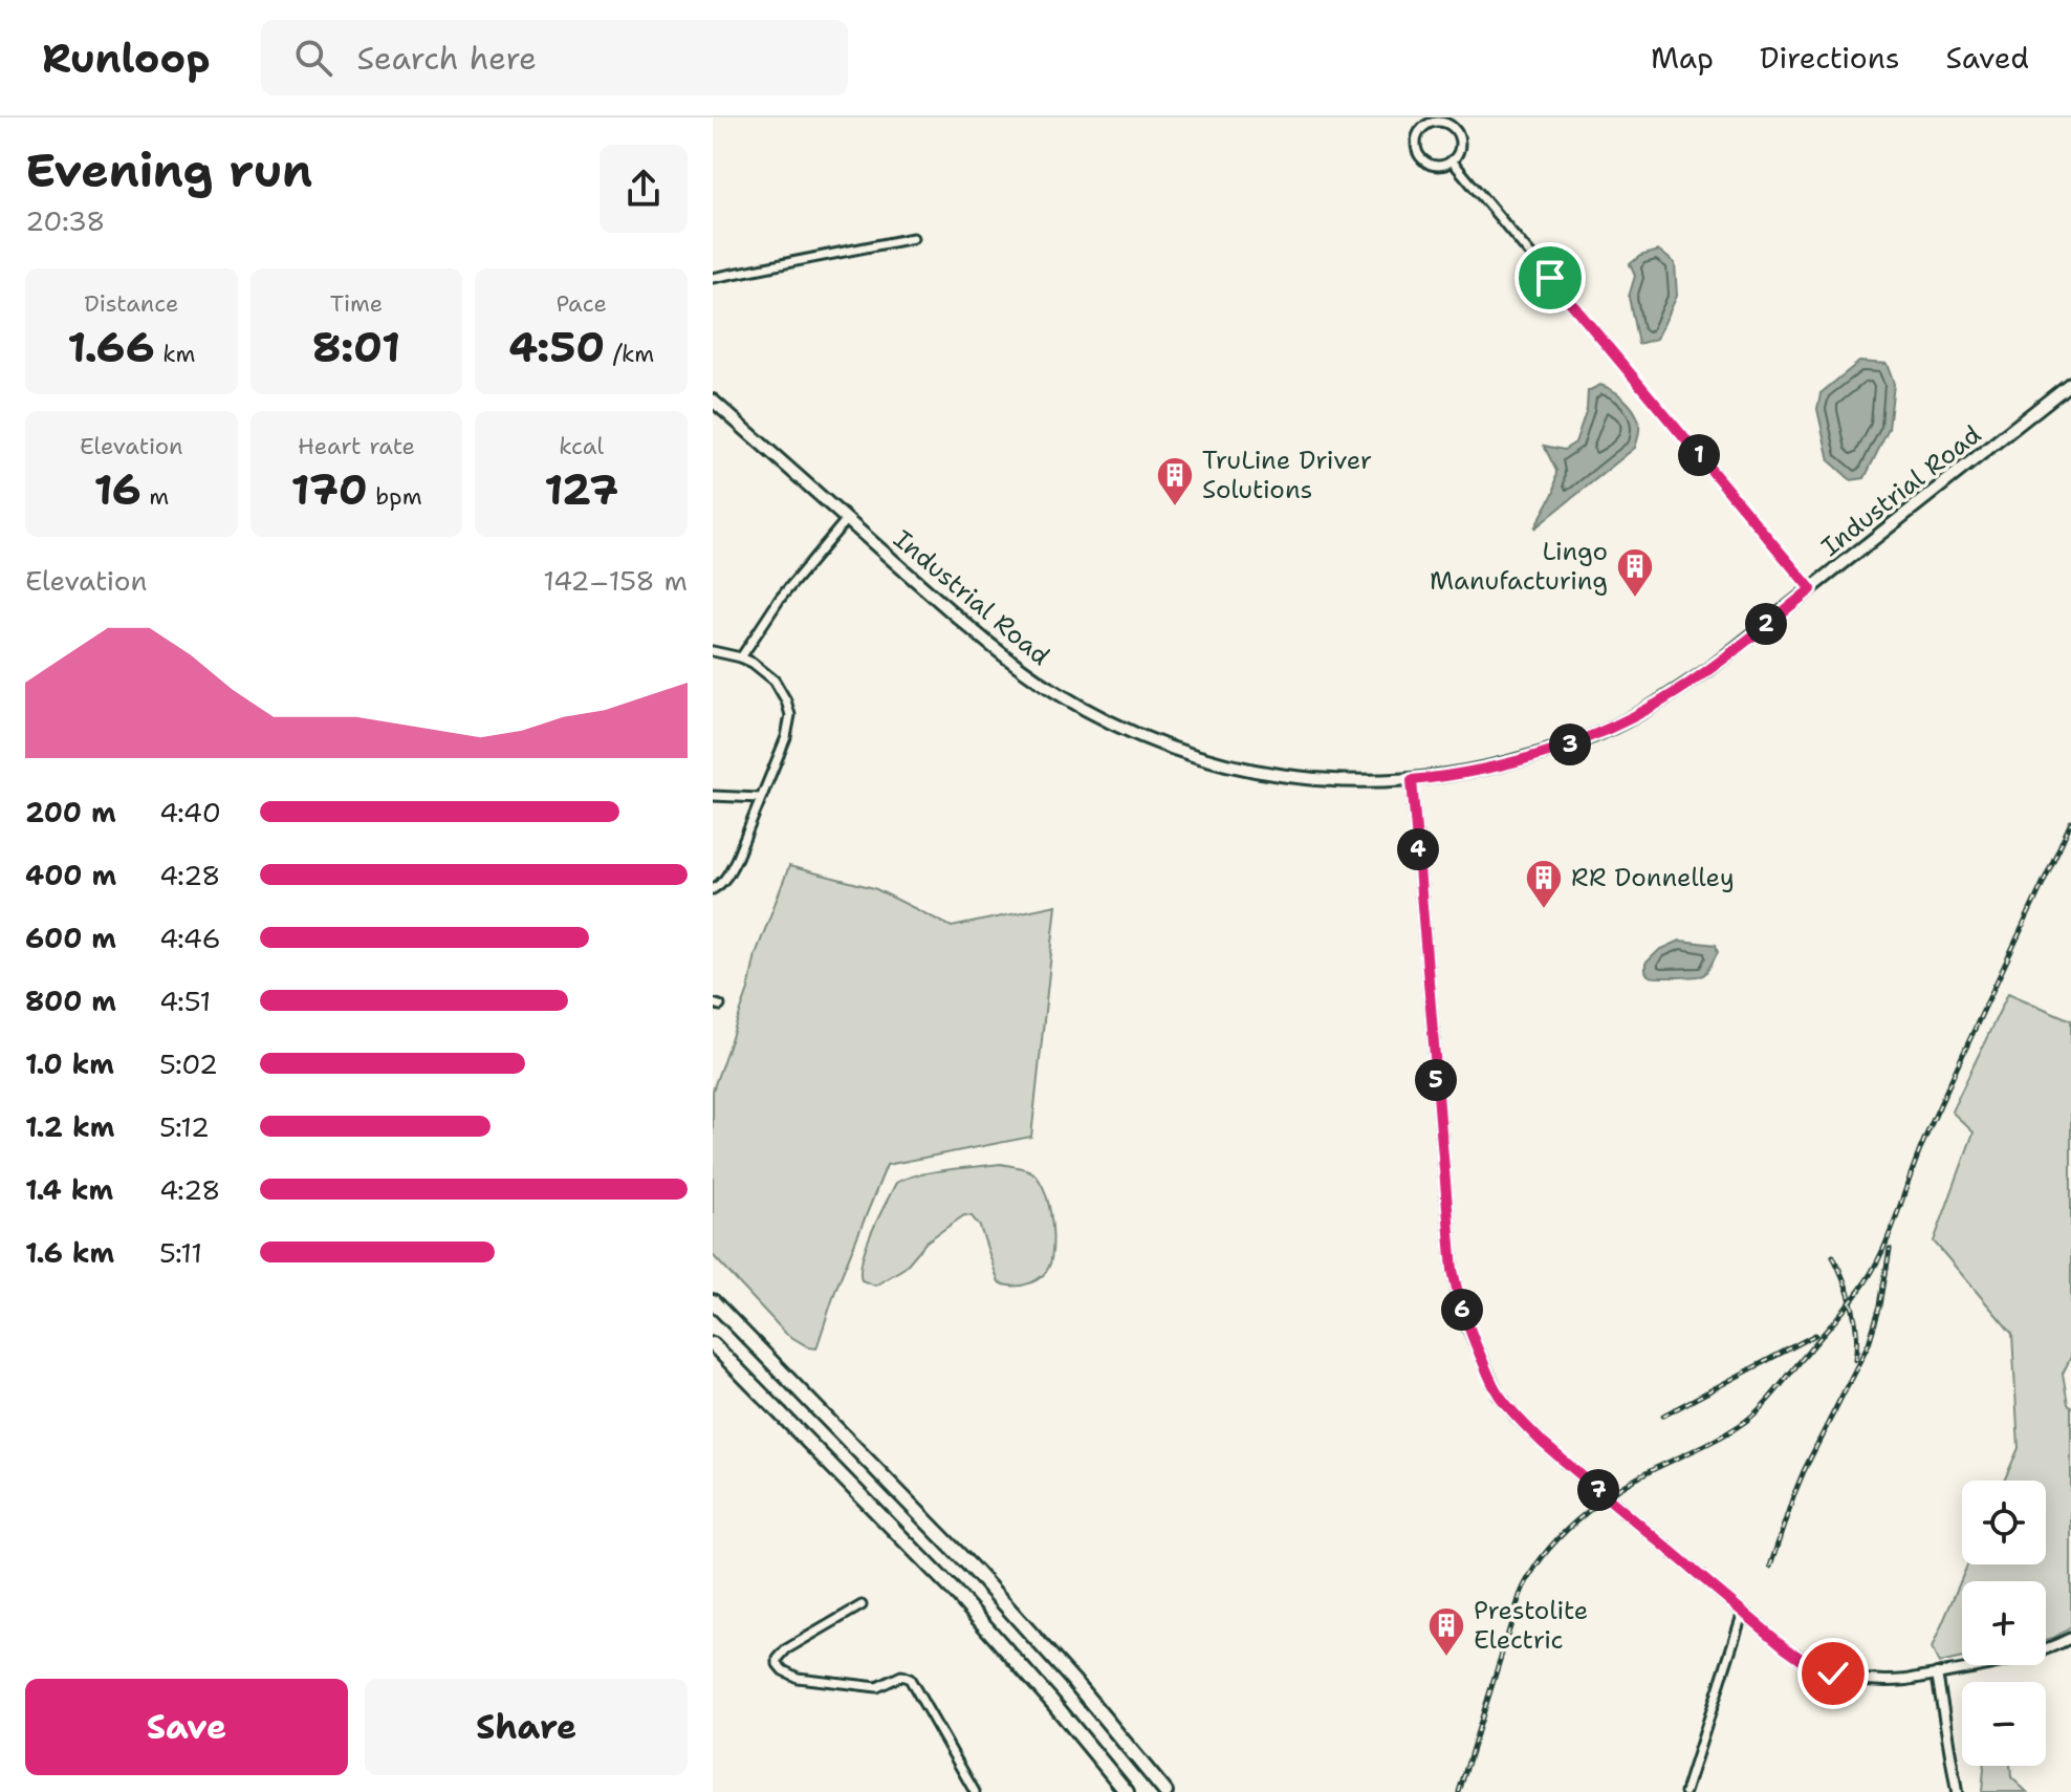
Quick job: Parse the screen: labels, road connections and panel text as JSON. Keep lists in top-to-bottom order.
{
  "streets": {
    "main road": ["Industrial Road"]
  },
  "places": {
    "building": [
      "TruLine Driver Solutions",
      "Lingo Manufacturing",
      "RR Donnelley",
      "Prestolite Electric"
    ]
  },
  "page": {
    "header": "Runloop",
    "search": "Search here",
    "nav": ["Map", "Directions", "Saved"],
    "heading": ["Evening run", "20:38"],
    "stats": [
      ["Distance", "1.66 km"],
      ["Time", "8:01"],
      ["Pace", "4:50 /km"],
      ["Elevation", "16 m"],
      ["Heart rate", "170 bpm"],
      ["kcal", "127"]
    ],
    "pins": [
      "1",
      "2",
      "3",
      "4",
      "5",
      "6",
      "7"
    ],
    "chart": ["Elevation", "142–158 m"],
    "list": [
      {
        "name": "200 m",
        "note": "4:40"
      },
      {
        "name": "400 m",
        "note": "4:28"
      },
      {
        "name": "600 m",
        "note": "4:46"
      },
      {
        "name": "800 m",
        "note": "4:51"
      },
      {
        "name": "1.0 km",
        "note": "5:02"
      },
      {
        "name": "1.2 km",
        "note": "5:12"
      },
      {
        "name": "1.4 km",
        "note": "4:28"
      },
      {
        "name": "1.6 km",
        "note": "5:11"
      }
    ],
    "map_buttons": ["+", "−"],
    "buttons": ["Save", "Share"]
  }
}
